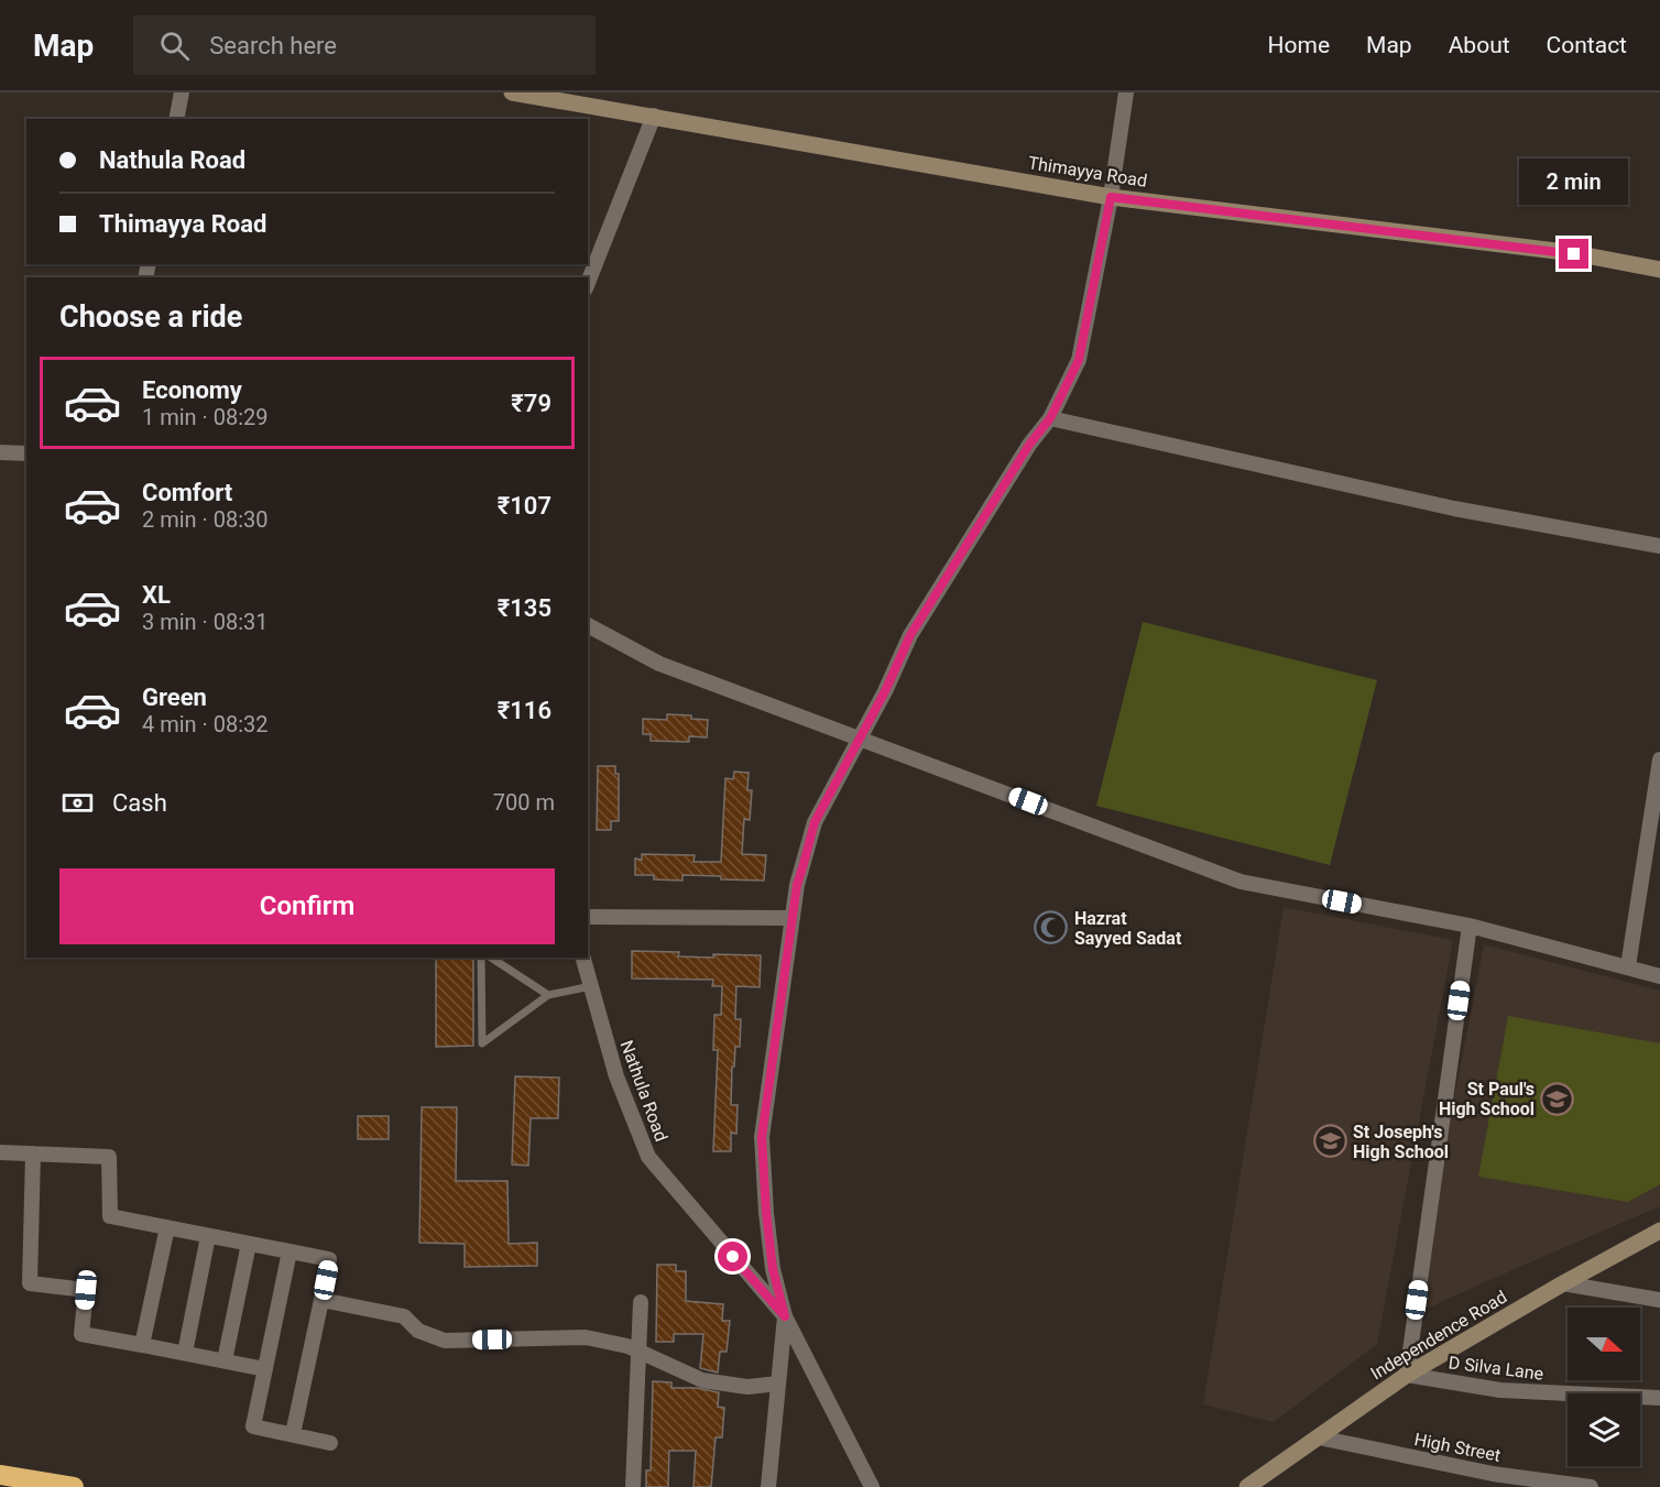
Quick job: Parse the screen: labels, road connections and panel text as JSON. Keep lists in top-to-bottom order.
{
  "streets": {
    "street": [
      "Thimayya Road",
      "Nathula Road",
      "Independence Road",
      "D Silva Lane",
      "High Street"
    ]
  },
  "crossings": [
    ["Independence Road", "D Silva Lane"],
    ["Independence Road", "High Street"]
  ],
  "places": {
    "mosque": ["Hazrat Sayyed Sadat"],
    "school or university": ["St Paul's High School", "St Joseph's High School"]
  },
  "north": "right",
  "page": {
    "header": "Map",
    "search": "Search here",
    "nav": [
      "Home",
      "Map",
      "About",
      "Contact"
    ],
    "banner": ["Nathula Road", "Thimayya Road"],
    "bubble": "2 min",
    "heading": "Choose a ride",
    "list": [
      {
        "name": "Economy",
        "note": "1 min · 08:29",
        "value": "₹79"
      },
      {
        "name": "Comfort",
        "note": "2 min · 08:30",
        "value": "₹107"
      },
      {
        "name": "XL",
        "note": "3 min · 08:31",
        "value": "₹135"
      },
      {
        "name": "Green",
        "note": "4 min · 08:32",
        "value": "₹116"
      }
    ],
    "pay": ["Cash", "700 m"],
    "buttons": "Confirm"
  }
}
